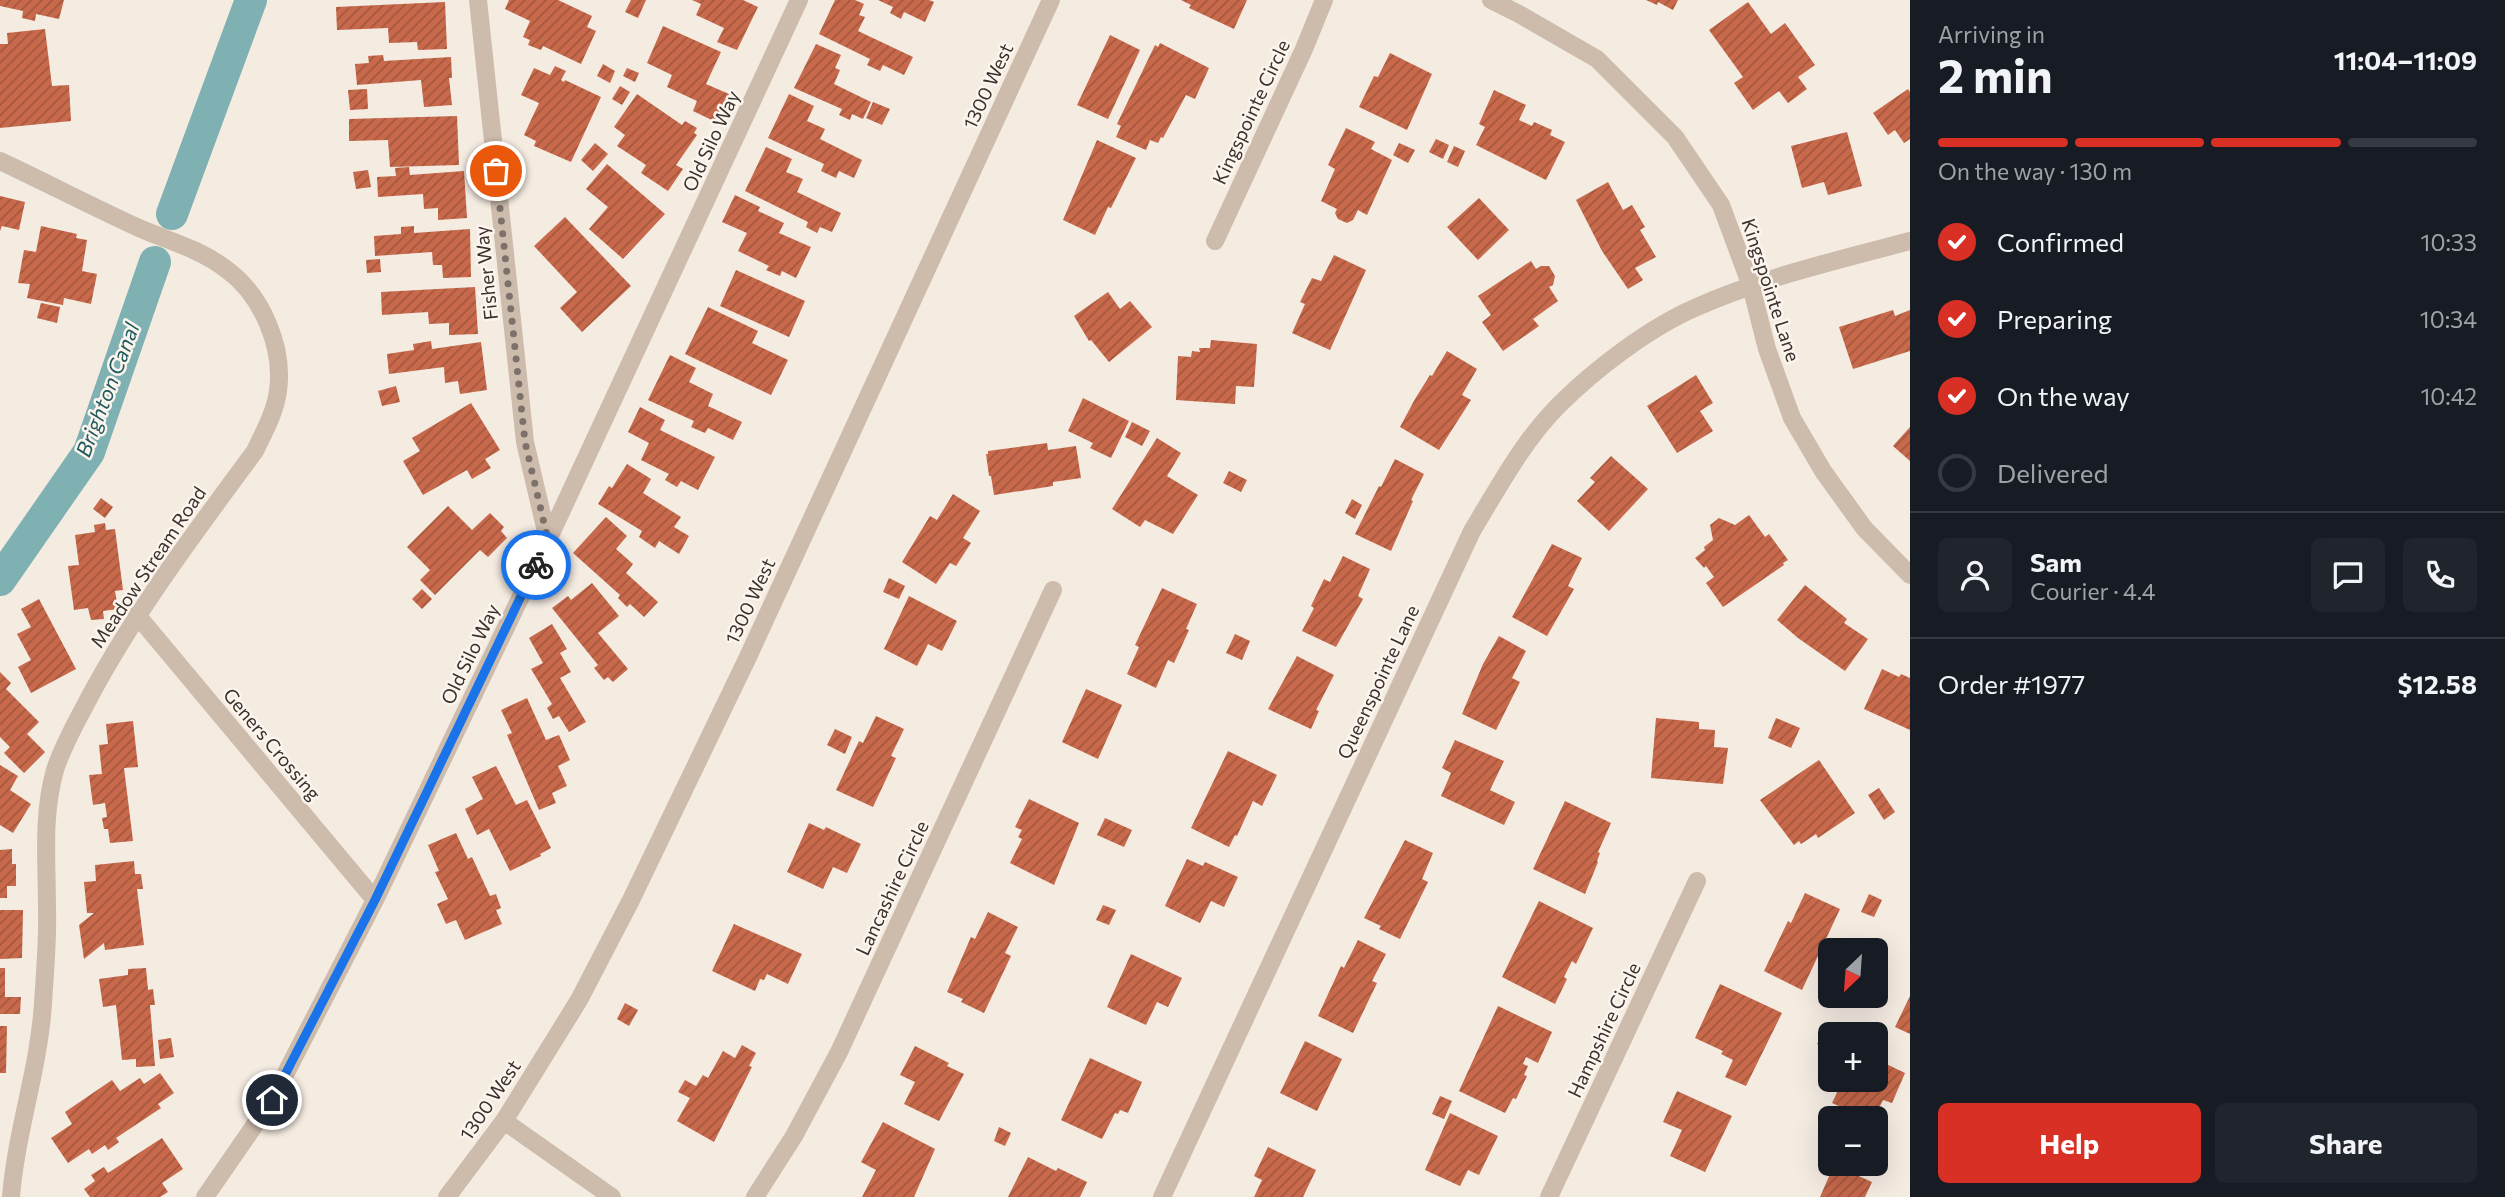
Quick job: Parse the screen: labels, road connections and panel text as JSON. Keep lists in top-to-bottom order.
{
  "streets": {
    "street": [
      "1300 West",
      "Kingspointe Circle",
      "Old Silo Way",
      "Fisher Way",
      "Kingspointe Lane",
      "Meadow Stream Road",
      "Queenspointe Lane",
      "Geners Crossing",
      "Lancashire Circle",
      "Hampshire Circle"
    ]
  },
  "crossings": [
    ["Old Silo Way", "Fisher Way"],
    ["Old Silo Way", "Geners Crossing"],
    ["Kingspointe Lane", "Queenspointe Lane"],
    ["Meadow Stream Road", "Geners Crossing"]
  ],
  "water": ["Brighton Canal"],
  "north": "bottom left",
  "page": {
    "heading": ["2 min", "Arriving in", "11:04–11:09"],
    "panel": [
      "Sam",
      "Courier · 4.4",
      "Order #1977",
      "$12.58"
    ],
    "bar": "On the way · 130 m",
    "list": [
      ["Confirmed", "10:33"],
      ["Preparing", "10:34"],
      ["On the way", "10:42"],
      "Delivered"
    ],
    "map_buttons": ["+", "−"],
    "buttons": ["Help", "Share"]
  }
}
